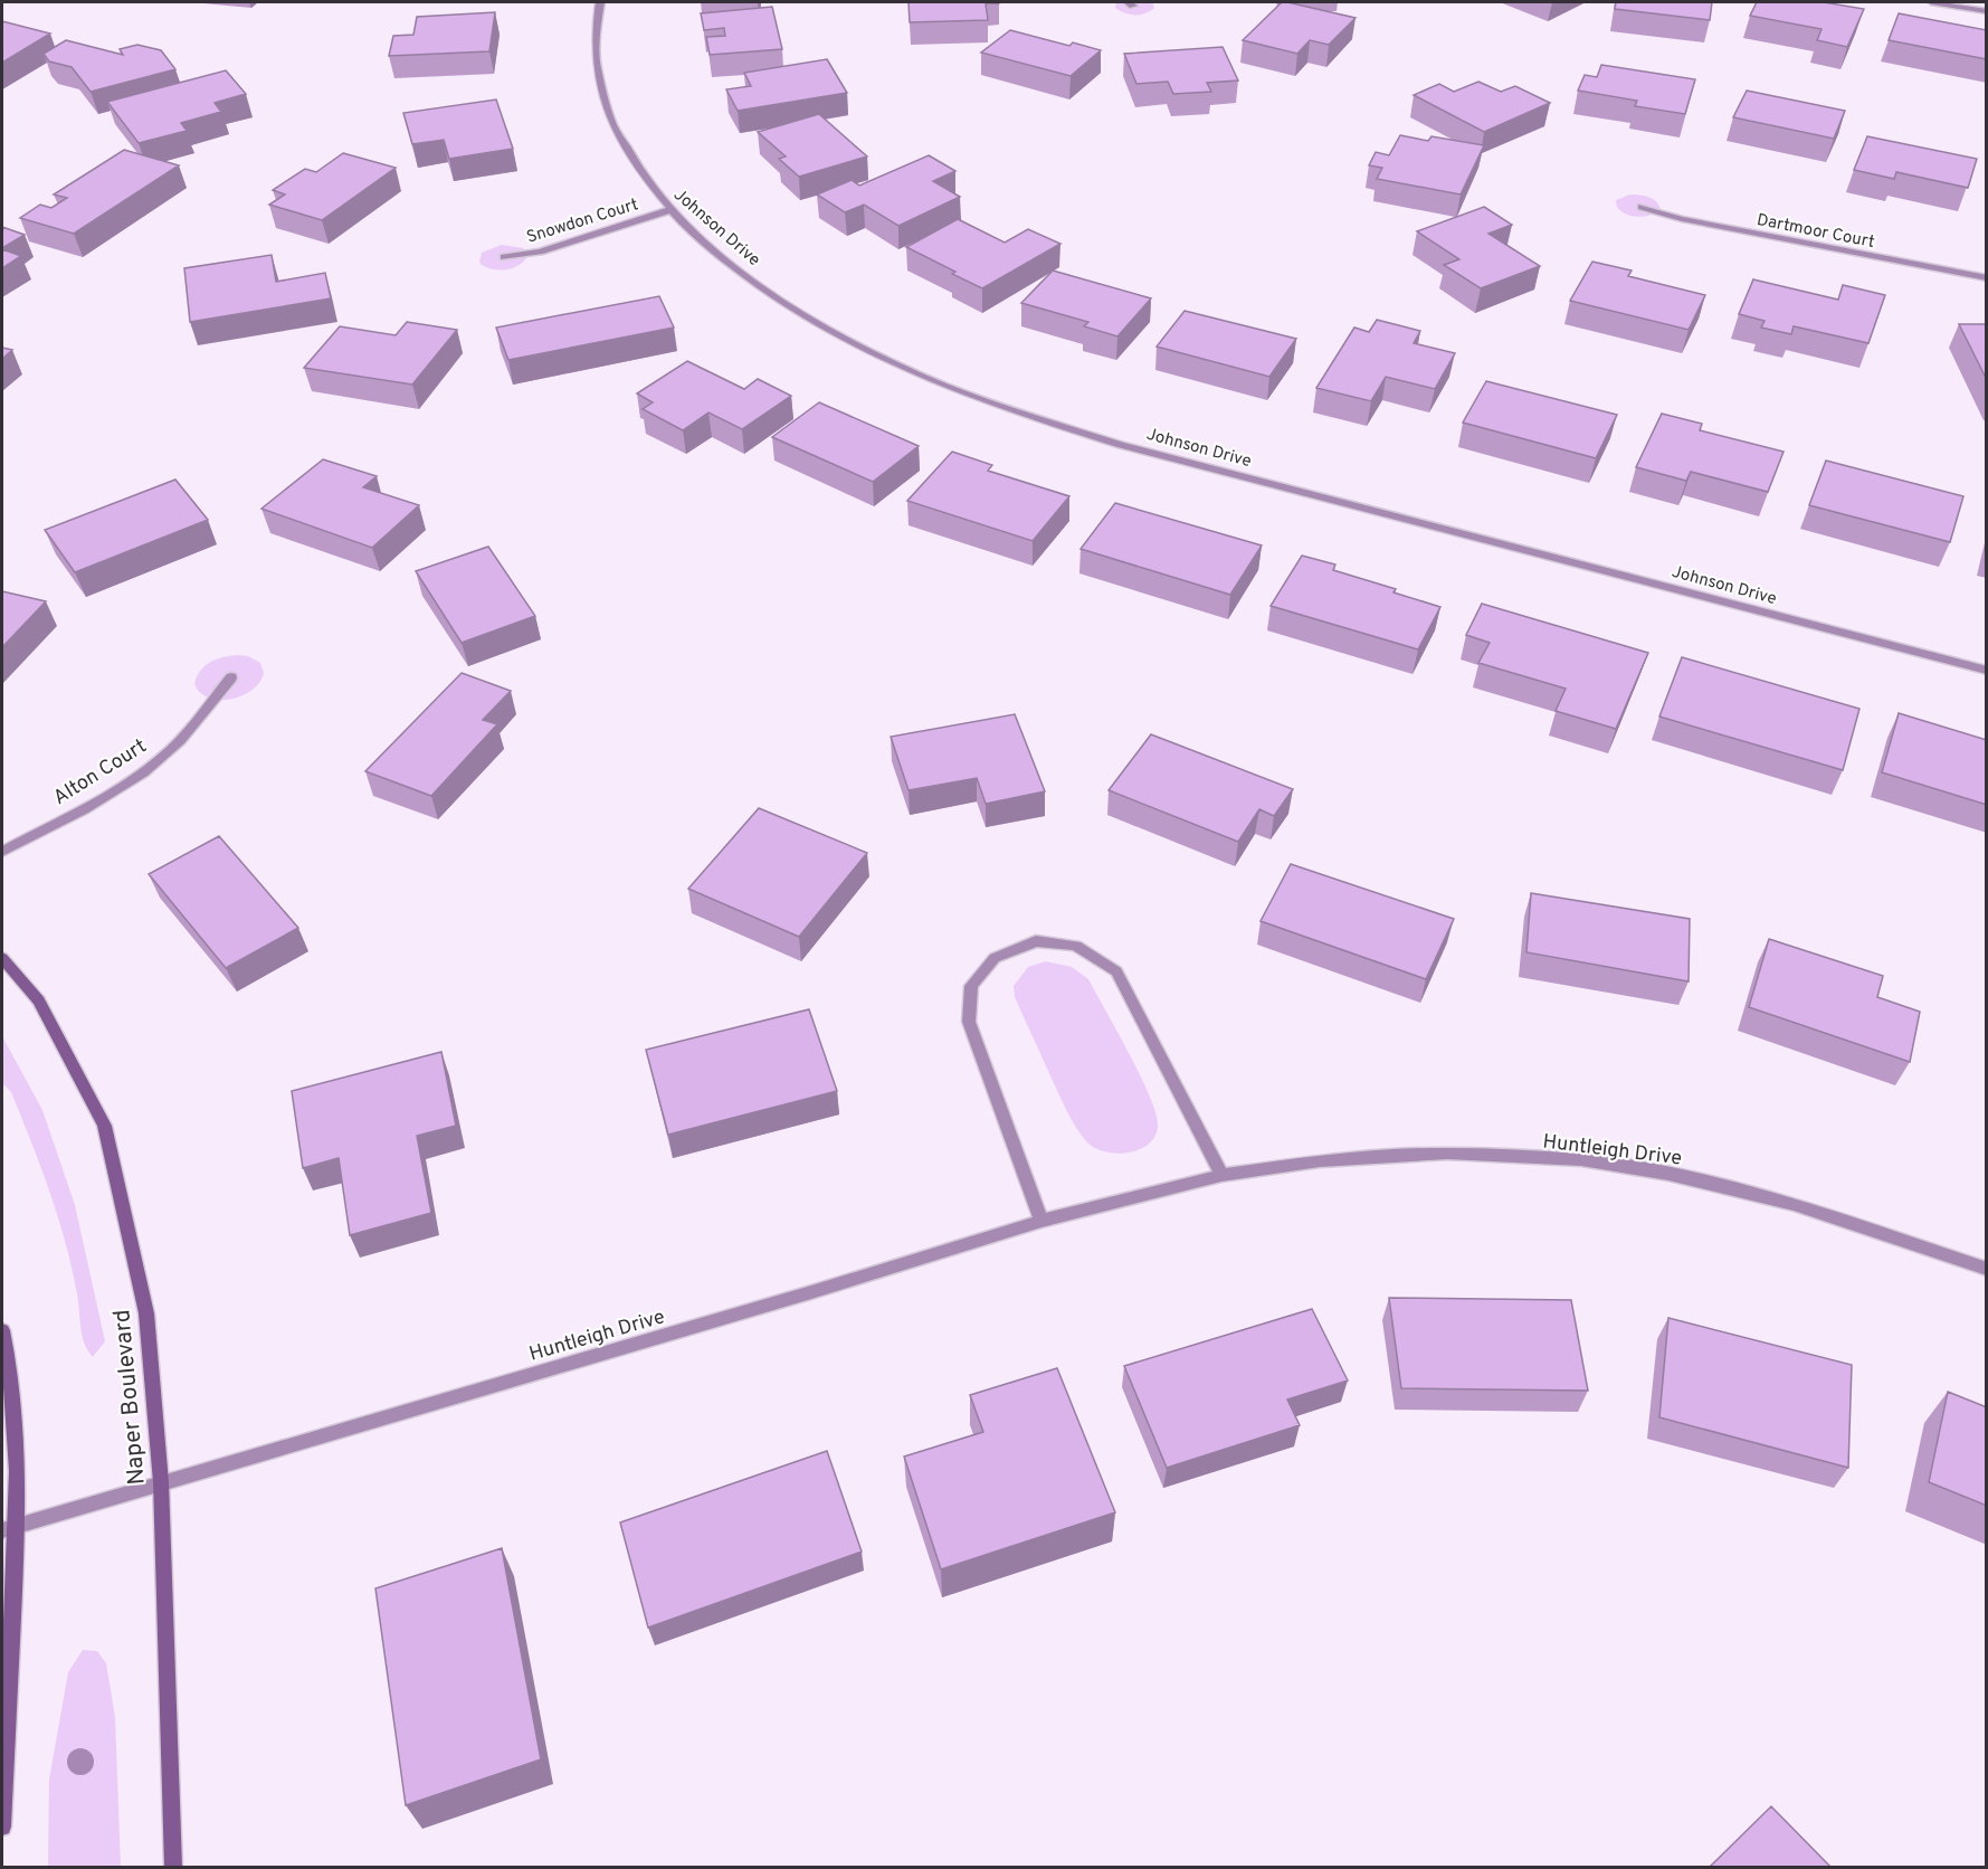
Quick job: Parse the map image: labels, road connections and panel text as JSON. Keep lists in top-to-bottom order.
{
  "streets": {
    "main road": ["Naper Boulevard"],
    "street": [
      "Snowdon Court",
      "Johnson Drive",
      "Dartmoor Court",
      "Alton Court",
      "Huntleigh Drive"
    ]
  },
  "crossings": [
    ["Snowdon Court", "Johnson Drive"],
    ["Huntleigh Drive", "Naper Boulevard"]
  ]
}
